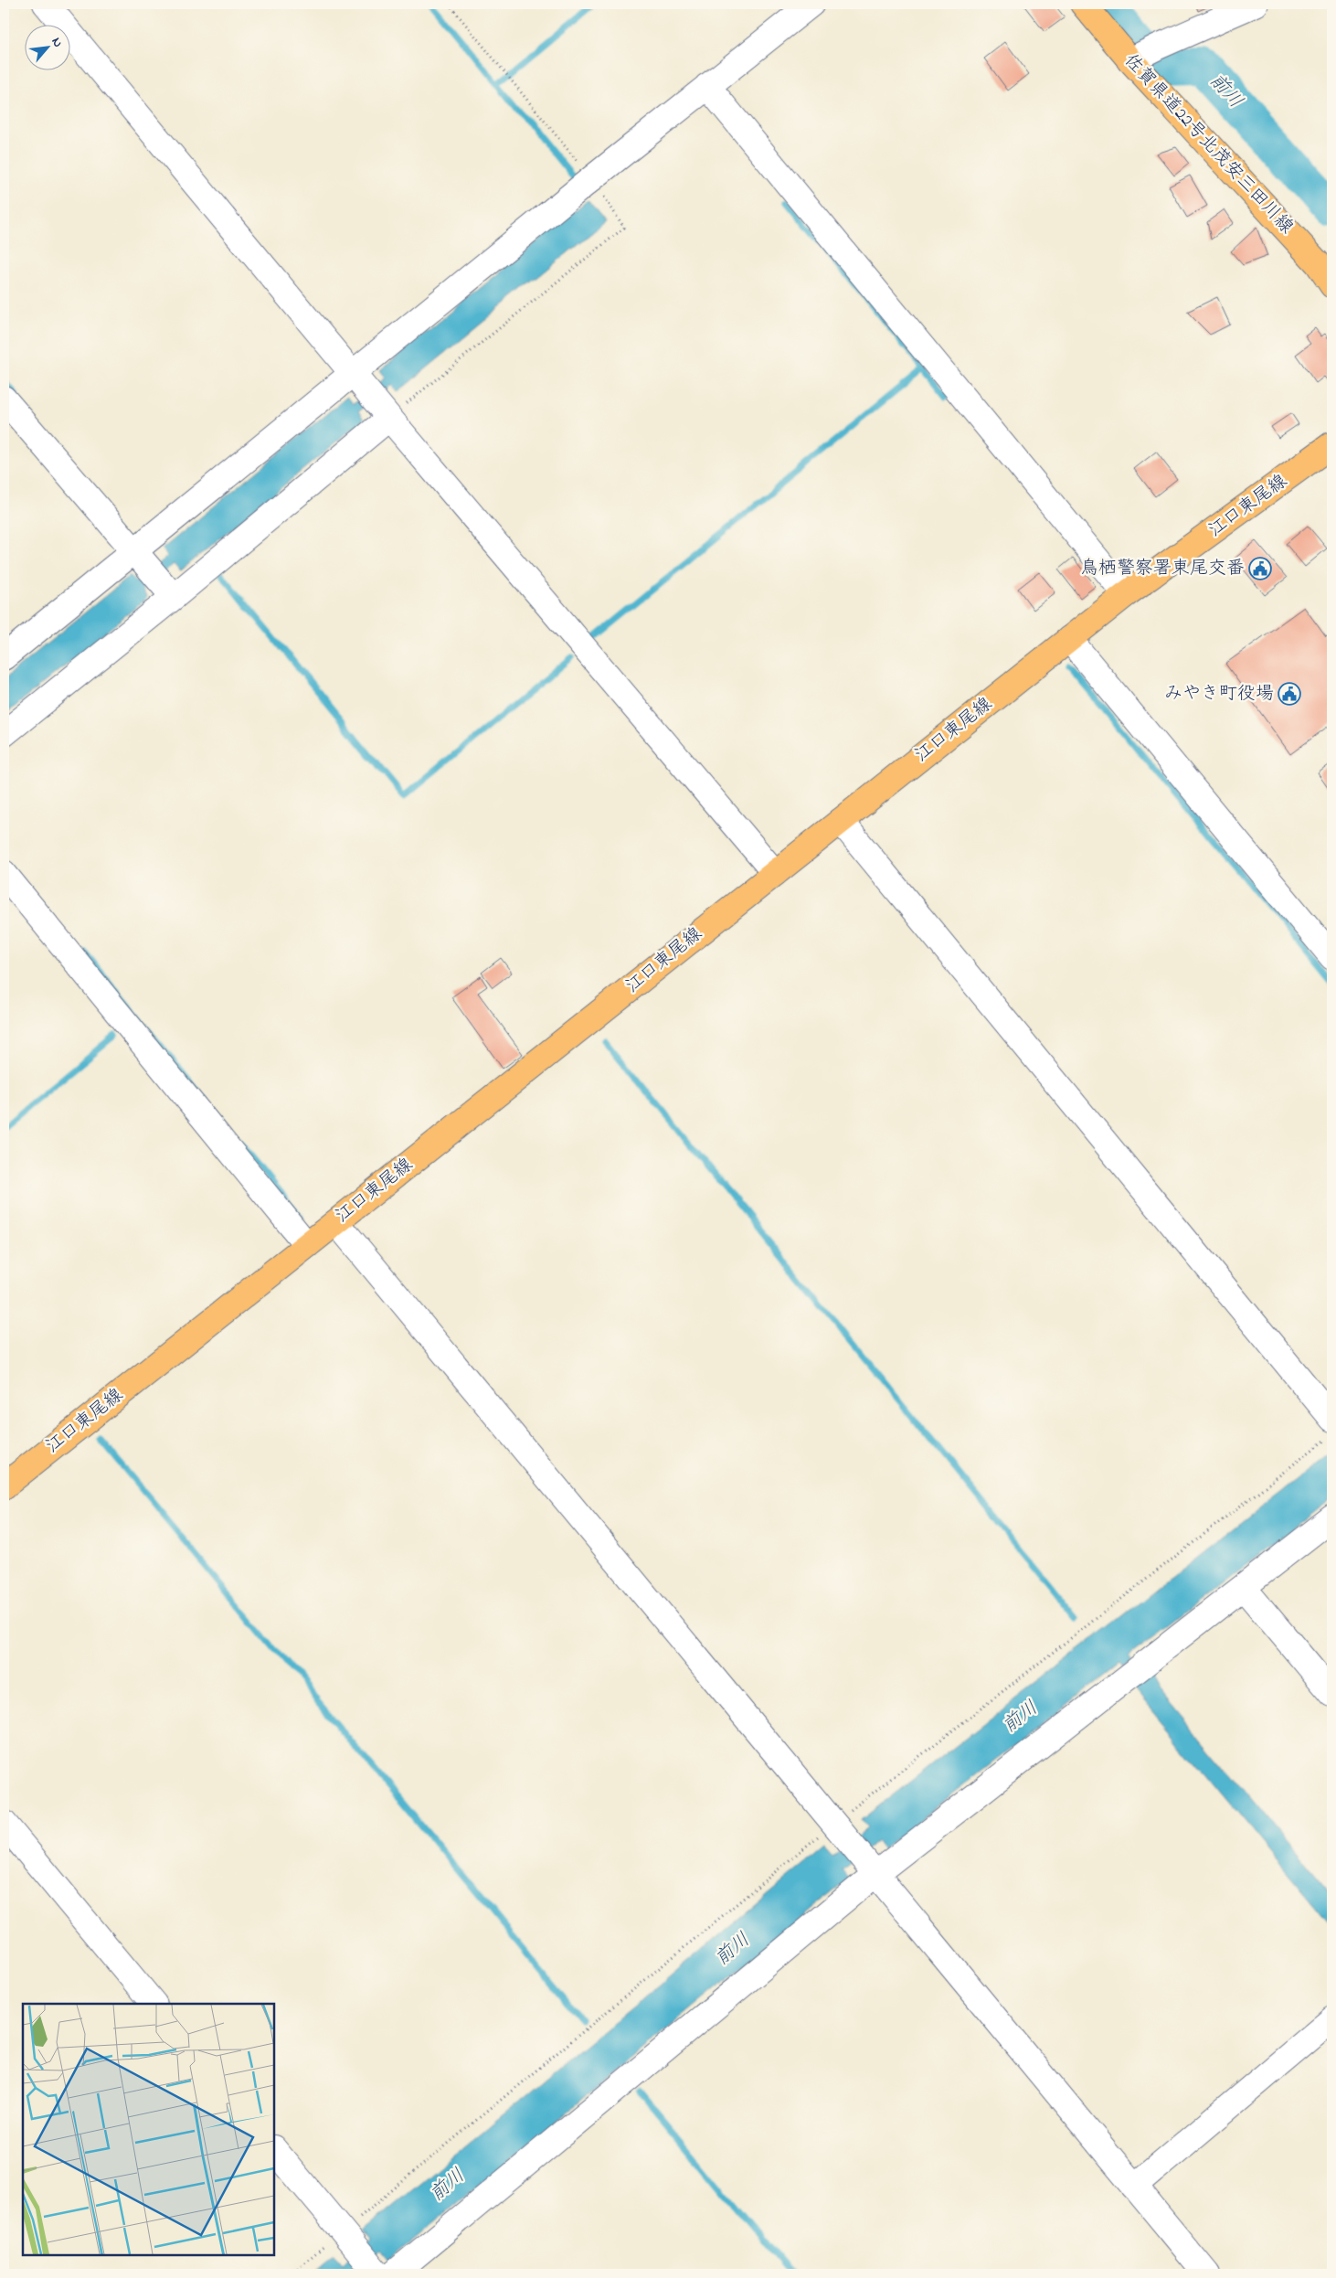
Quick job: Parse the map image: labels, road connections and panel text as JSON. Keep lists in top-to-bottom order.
{
  "streets": {
    "main road": ["佐賀県道22号北茂安三田川線", "江口東尾線"]
  },
  "water": ["前川"],
  "places": {
    "public building": ["鳥栖警察署東尾交番", "みやき町役場"]
  },
  "north": "top right"
}
